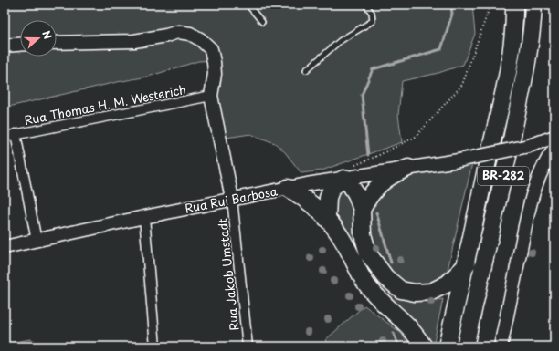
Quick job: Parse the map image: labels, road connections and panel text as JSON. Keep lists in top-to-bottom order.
{
  "streets": {
    "highway": ["BR-282"],
    "main road": ["Rua Rui Barbosa"],
    "street": ["Rua Thomas H. M. Westerich", "Rua Jakob Umstadt"]
  },
  "crossings": [
    ["Rua Rui Barbosa", "Rua Jakob Umstadt"]
  ],
  "north": "right"
}
